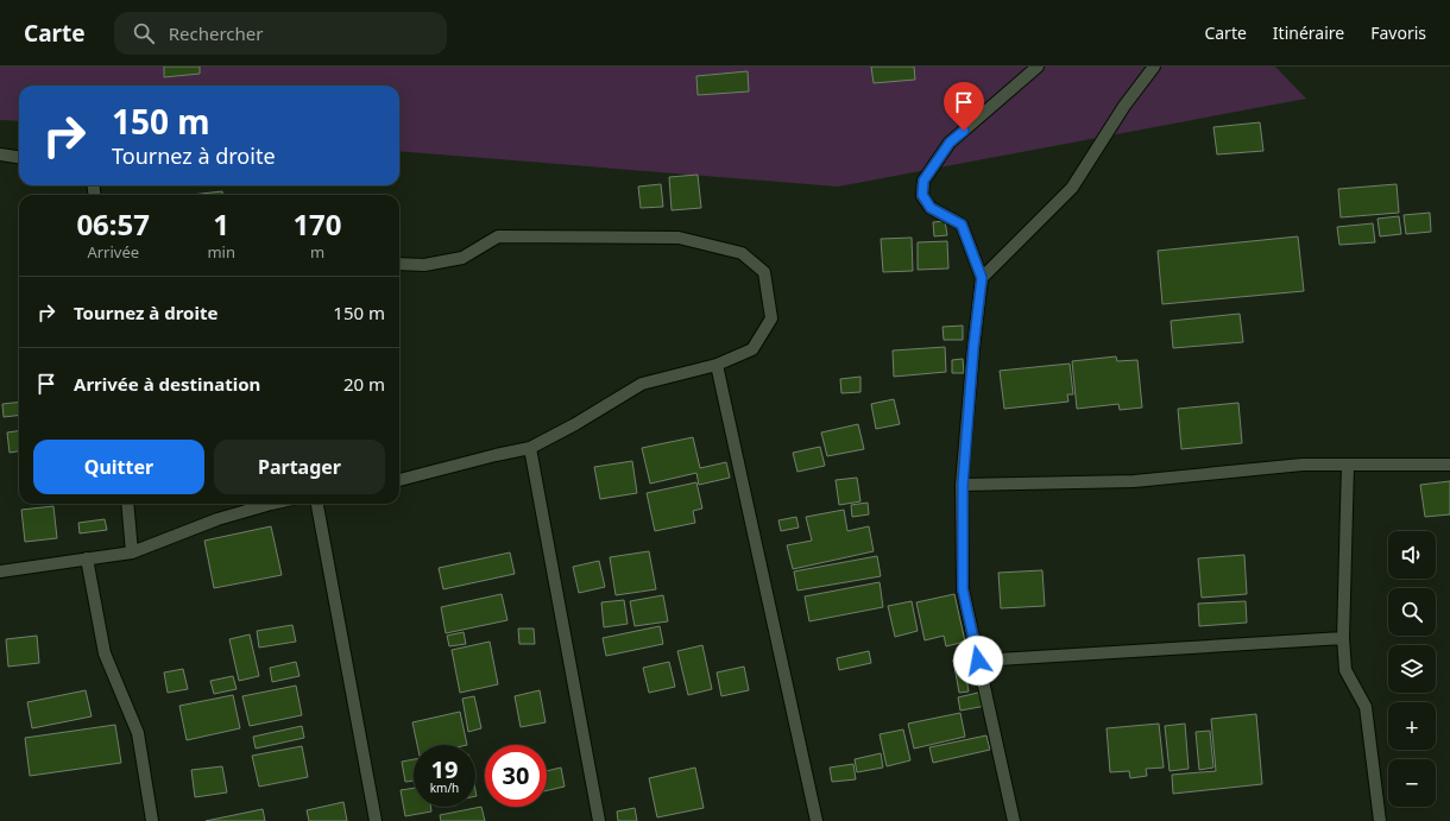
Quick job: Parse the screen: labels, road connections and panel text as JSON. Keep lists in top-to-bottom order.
{
  "page": {
    "header": "Carte",
    "search": "Rechercher",
    "nav": ["Carte", "Itinéraire", "Favoris"],
    "turn": ["150 m", "Tournez à droite"],
    "eta": [
      "06:57",
      "Arrivée",
      "1",
      "min",
      "170",
      "m"
    ],
    "list": [
      {
        "name": "Tournez à droite",
        "value": "150 m"
      },
      {
        "name": "Arrivée à destination",
        "value": "20 m"
      }
    ],
    "buttons": ["Quitter", "Partager"],
    "map_buttons": ["+", "−"],
    "speed": "19 km/h",
    "limit": "30"
  }
}
